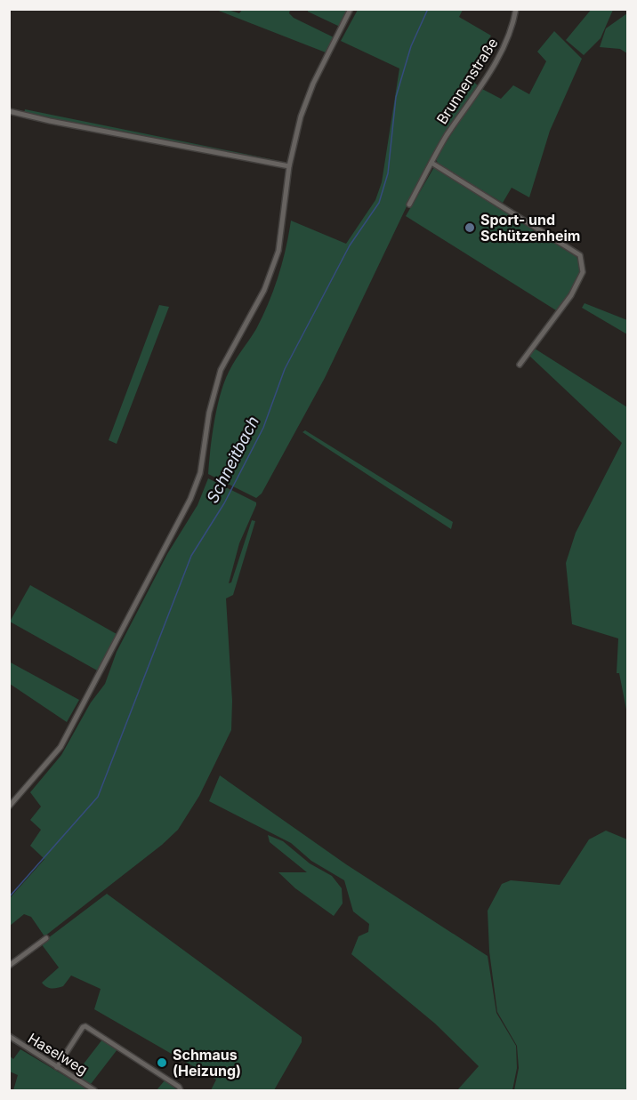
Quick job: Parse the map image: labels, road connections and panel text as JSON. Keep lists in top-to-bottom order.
{
  "streets": {
    "street": ["Brunnenstraße", "Haselweg"]
  },
  "water": ["Schneitbach"],
  "places": ["Sport- und Schützenheim", "Schmaus (Heizung)"]
}
